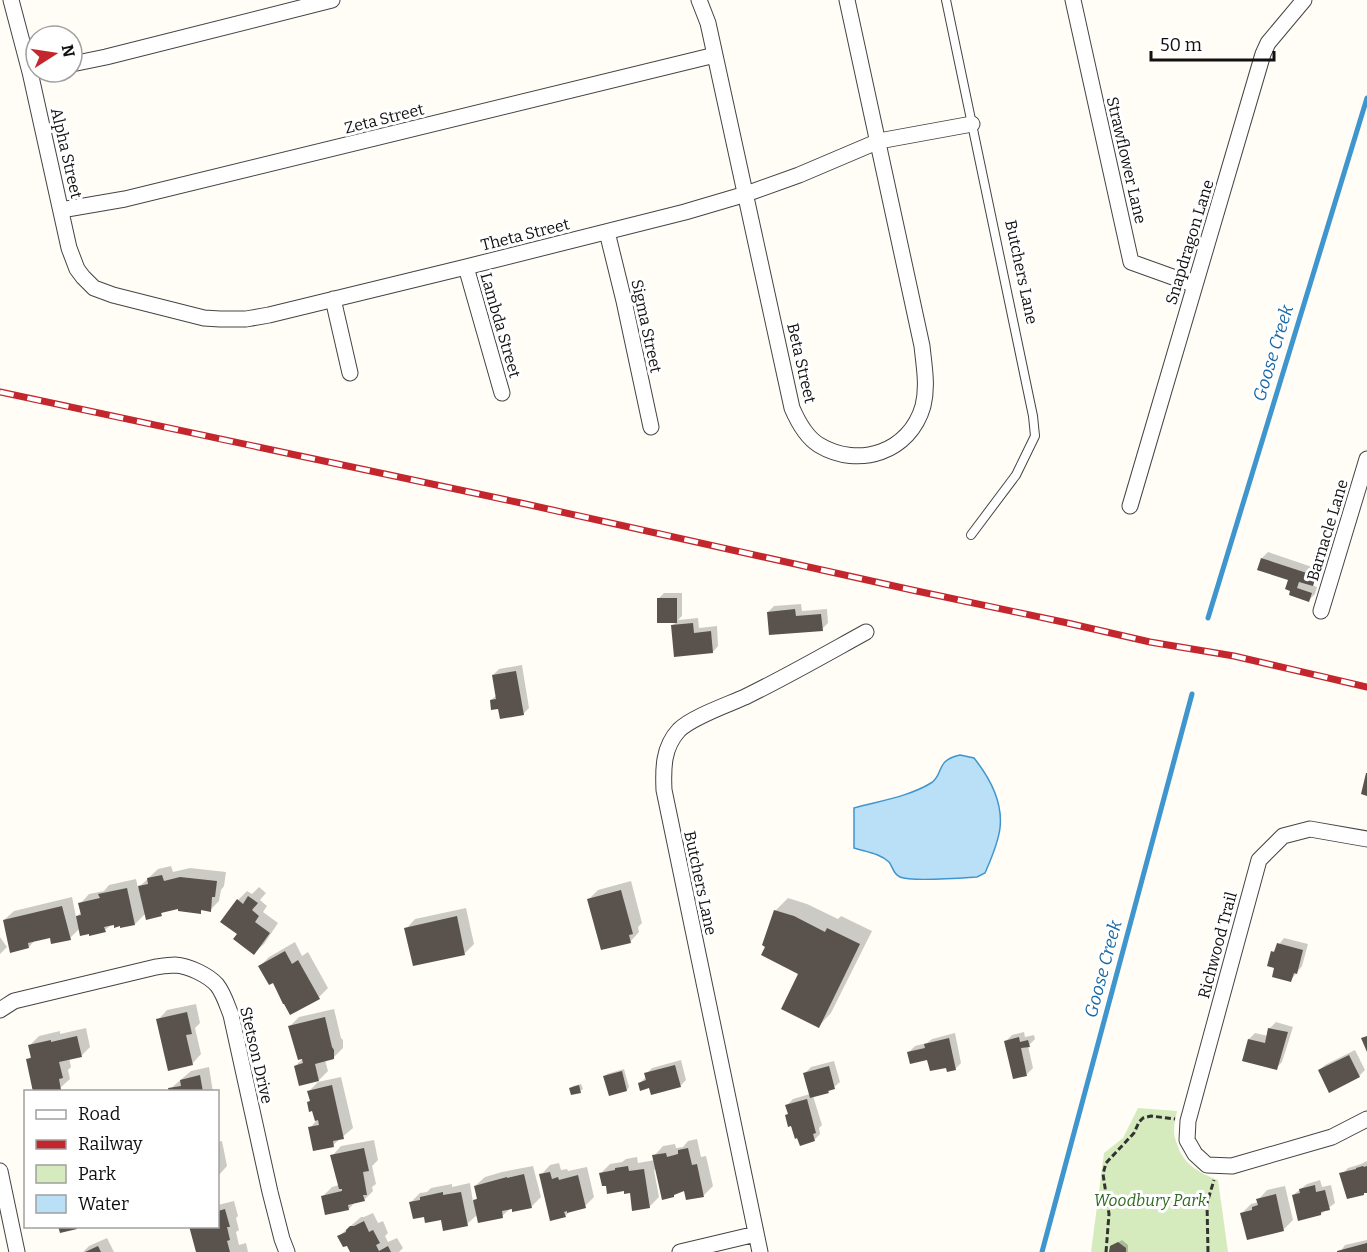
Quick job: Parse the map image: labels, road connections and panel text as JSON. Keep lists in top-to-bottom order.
{
  "streets": {
    "street": [
      "Zeta Street",
      "Alpha Street",
      "Strawflower Lane",
      "Theta Street",
      "Snapdragon Lane",
      "Butchers Lane",
      "Lambda Street",
      "Sigma Street",
      "Beta Street",
      "Barnacle Lane",
      "Richwood Trail",
      "Stetson Drive"
    ]
  },
  "crossings": [
    ["Zeta Street", "Alpha Street"],
    ["Zeta Street", "Beta Street"],
    ["Alpha Street", "Theta Street"],
    ["Strawflower Lane", "Snapdragon Lane"],
    ["Theta Street", "Butchers Lane"],
    ["Theta Street", "Lambda Street"],
    ["Theta Street", "Sigma Street"],
    ["Theta Street", "Beta Street"]
  ],
  "water": ["Goose Creek"],
  "parks": ["Woodbury Park"],
  "legend": [
    "Road",
    "Railway",
    "Park",
    "Water"
  ],
  "scale_bar": "50 m",
  "north": "right"
}
